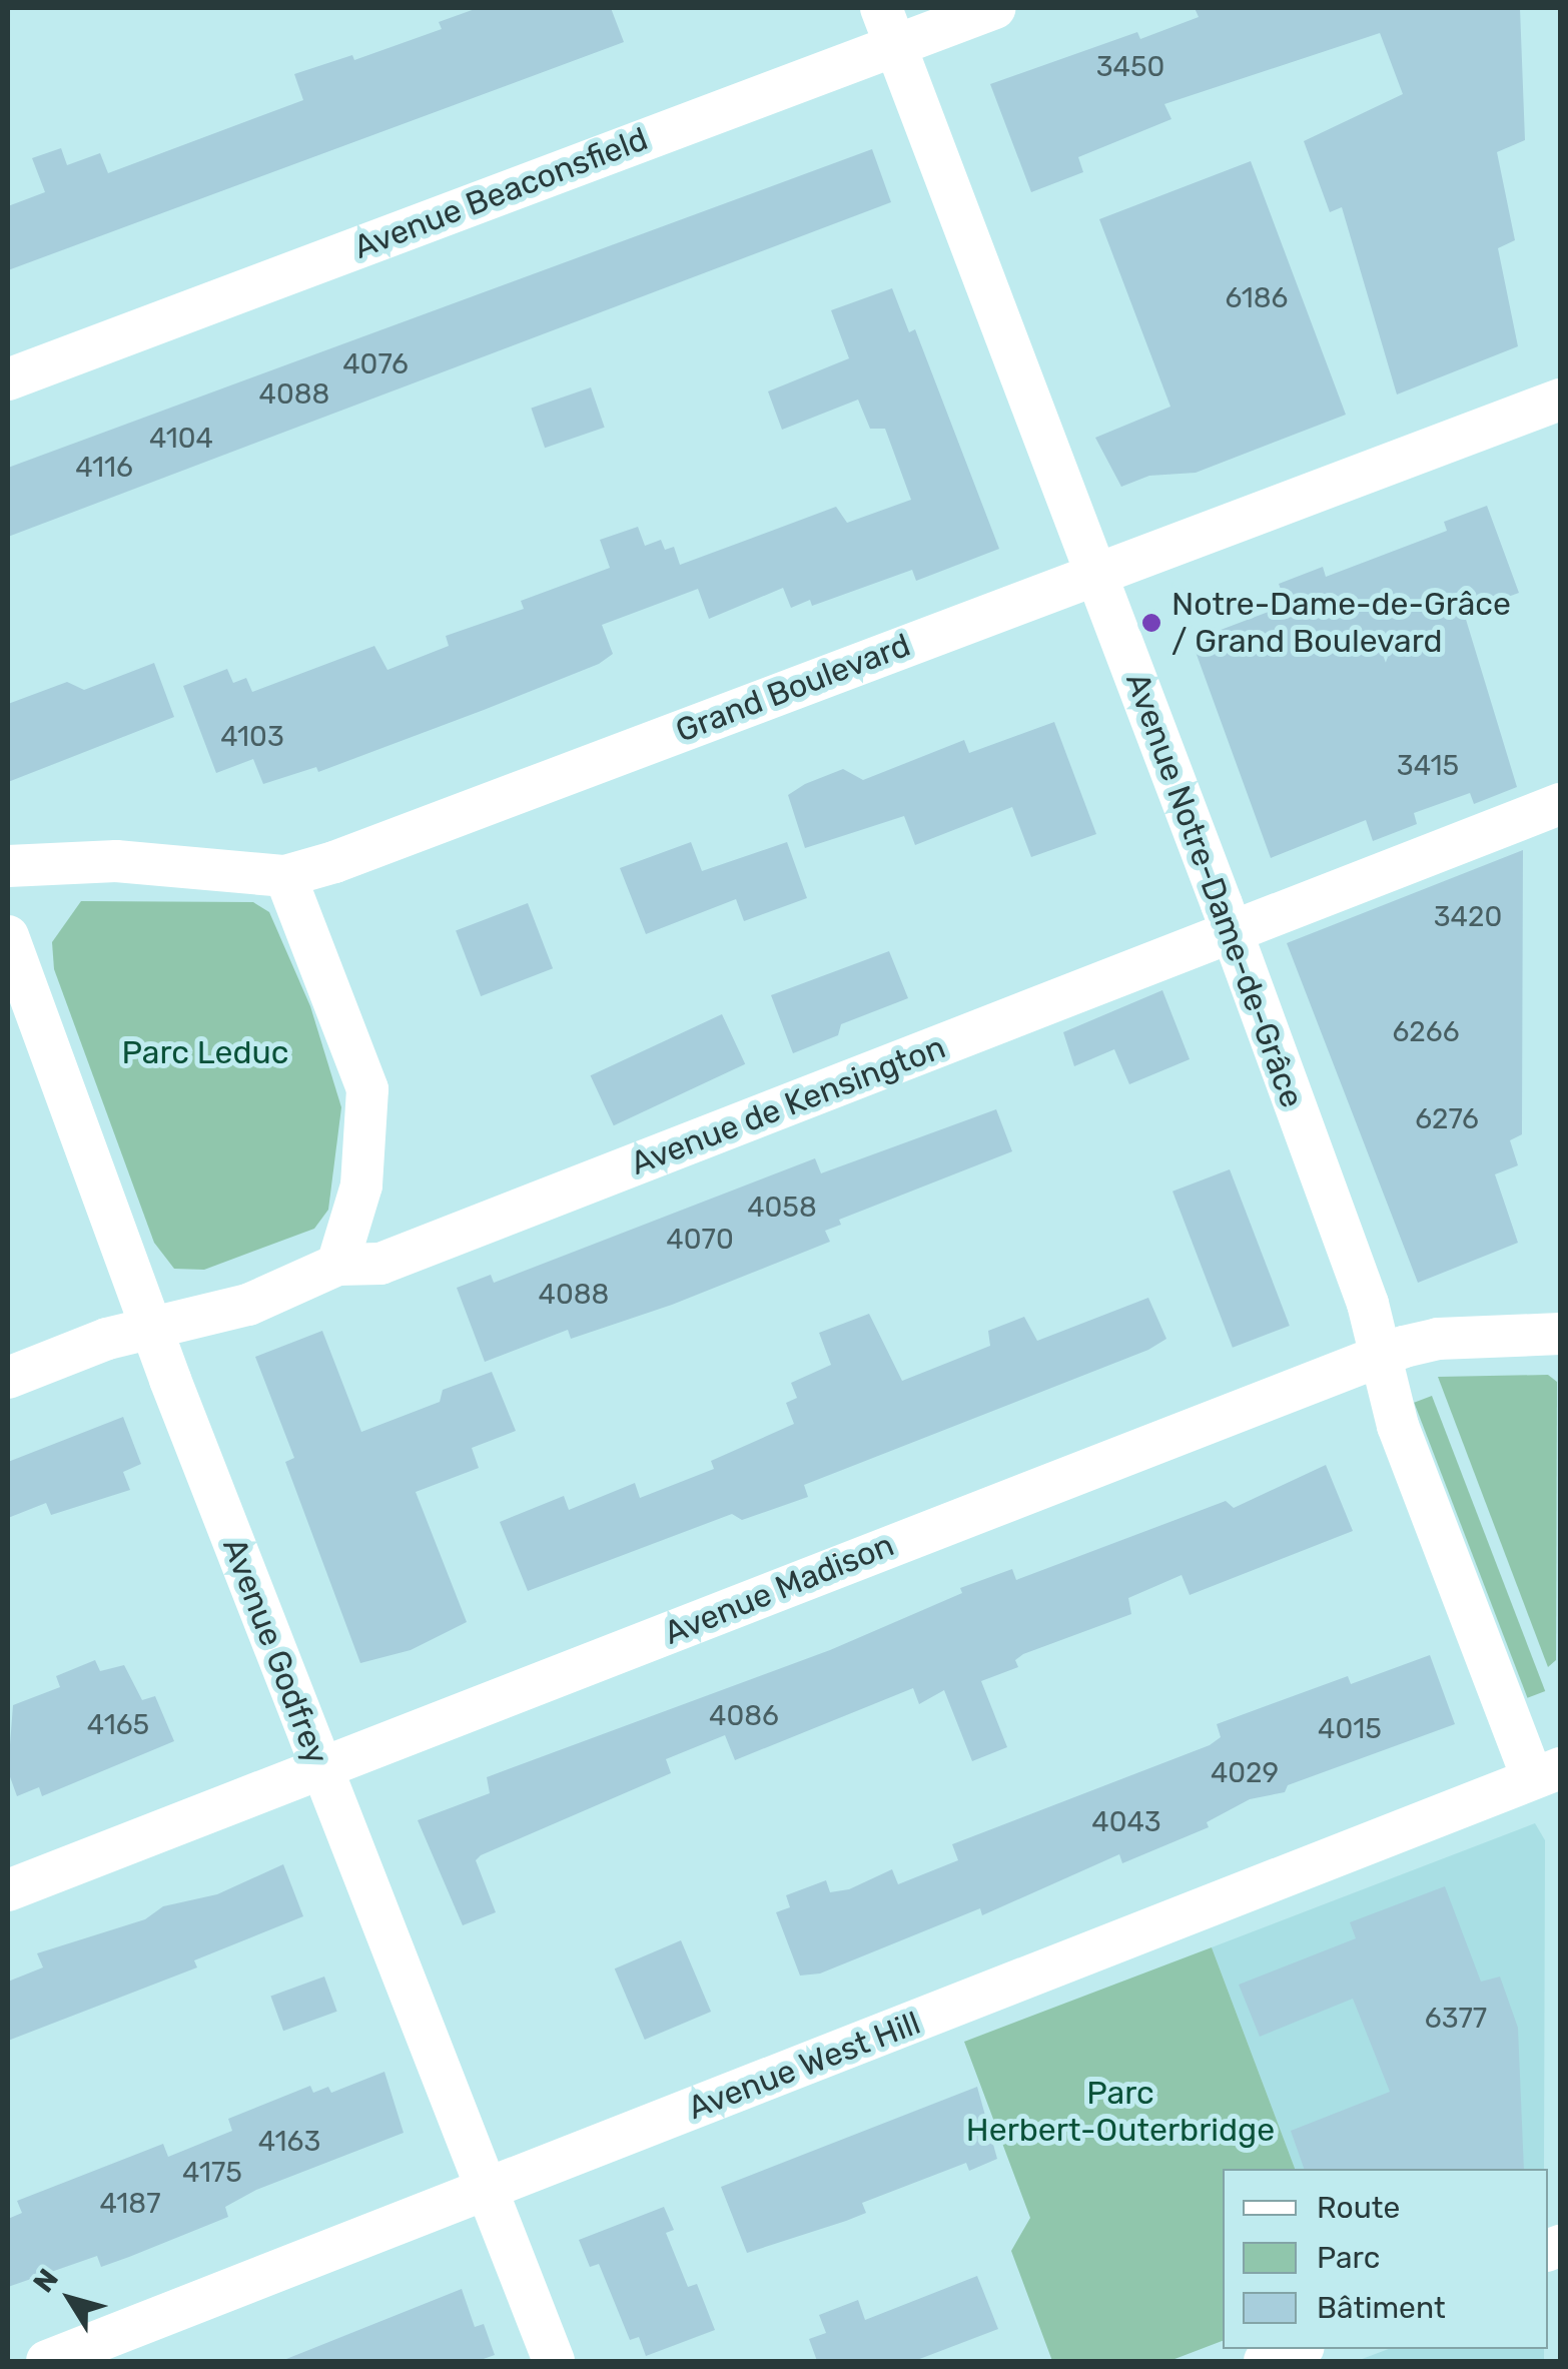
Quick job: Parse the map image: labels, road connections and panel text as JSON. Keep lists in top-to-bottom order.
{
  "streets": {
    "street": [
      "Avenue Beaconsfield",
      "Grand Boulevard",
      "Avenue Notre-Dame-de-Grâce",
      "Avenue de Kensington",
      "Avenue Madison",
      "Avenue Godfrey",
      "Avenue West Hill"
    ]
  },
  "crossings": [
    ["Avenue Beaconsfield", "Avenue Notre-Dame-de-Grâce"],
    ["Grand Boulevard", "Avenue Notre-Dame-de-Grâce"],
    ["Avenue Notre-Dame-de-Grâce", "Avenue de Kensington"],
    ["Avenue Notre-Dame-de-Grâce", "Avenue Madison"],
    ["Avenue Notre-Dame-de-Grâce", "Avenue West Hill"],
    ["Avenue de Kensington", "Avenue Godfrey"],
    ["Avenue Madison", "Avenue Godfrey"],
    ["Avenue Godfrey", "Avenue West Hill"]
  ],
  "parks": ["Parc Leduc", "Parc Herbert-Outerbridge"],
  "places": ["Notre-Dame-de-Grâce / Grand Boulevard"],
  "house_numbers": [
    "3450",
    "6186",
    "4076",
    "4088",
    "4104",
    "4116",
    "4103",
    "3415",
    "3420",
    "6266",
    "6276",
    "4058",
    "4070",
    "4088",
    "4086",
    "4165",
    "4015",
    "4029",
    "4043",
    "6377",
    "4163",
    "4175",
    "4187"
  ],
  "legend": ["Route", "Parc", "Bâtiment"],
  "north": "top left"
}
